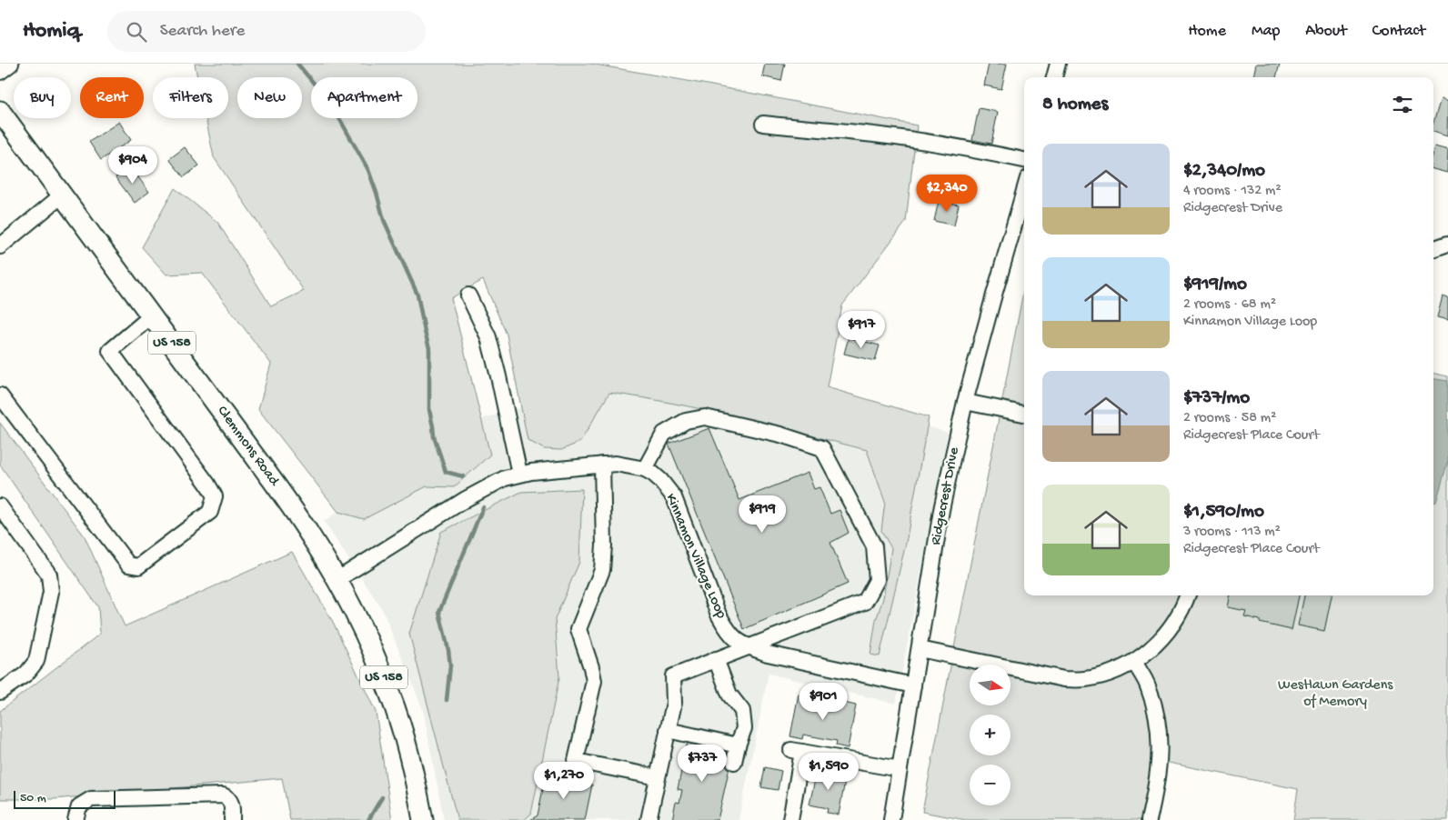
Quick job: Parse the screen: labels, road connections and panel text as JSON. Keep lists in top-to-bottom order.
{
  "streets": {
    "main road": ["US 158", "Clemmons Road"],
    "street": ["Ridgecrest Drive", "Kinnamon Village Loop"]
  },
  "crossings": [
    ["Clemmons Road", "Kinnamon Village Loop"],
    ["Ridgecrest Drive", "Kinnamon Village Loop"]
  ],
  "parks": ["Westlawn Gardens of Memory"],
  "scale_bar": "50 m",
  "north": "right",
  "page": {
    "header": "Homiq",
    "search": "Search here",
    "nav": [
      "Home",
      "Map",
      "About",
      "Contact"
    ],
    "chip": [
      "Buy",
      "Rent",
      "Filters",
      "New",
      "Apartment"
    ],
    "heading": "8 homes",
    "list": [
      {
        "name": "$2,340/mo",
        "note": "4 rooms · 132 m² · Ridgecrest Drive"
      },
      {
        "name": "$919/mo",
        "note": "2 rooms · 68 m² · Kinnamon Village Loop"
      },
      {
        "name": "$737/mo",
        "note": "2 rooms · 58 m² · Ridgecrest Place Court"
      },
      {
        "name": "$1,590/mo",
        "note": "3 rooms · 113 m² · Ridgecrest Place Court"
      }
    ],
    "price": [
      "$904",
      "$2,340",
      "$917",
      "$919",
      "$901",
      "$737",
      "$1,590",
      "$1,270"
    ],
    "map_buttons": ["+", "−"],
    "scale": "50 m"
  }
}
